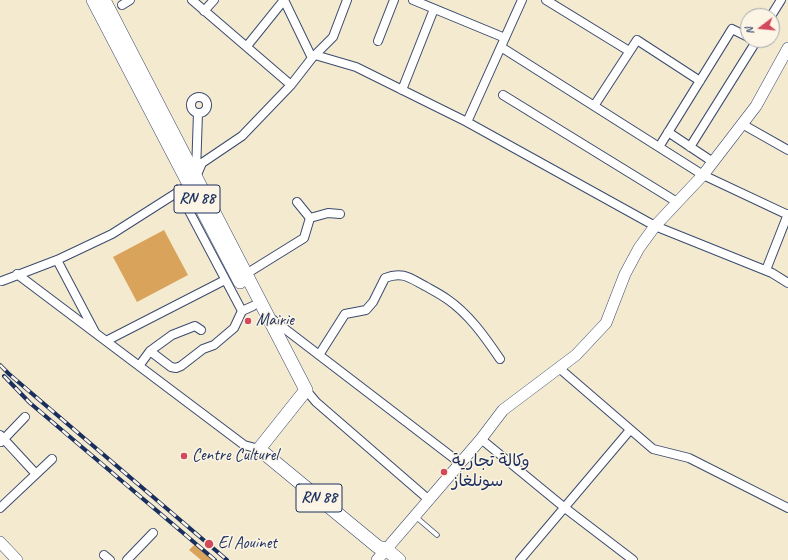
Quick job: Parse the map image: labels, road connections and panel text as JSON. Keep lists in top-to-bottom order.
{
  "streets": {
    "main road": ["RN 88"]
  },
  "places": [
    "Mairie",
    "Centre Culturel",
    "وكالة تجارية سونلغاز",
    "El Aouinet"
  ],
  "north": "left"
}
